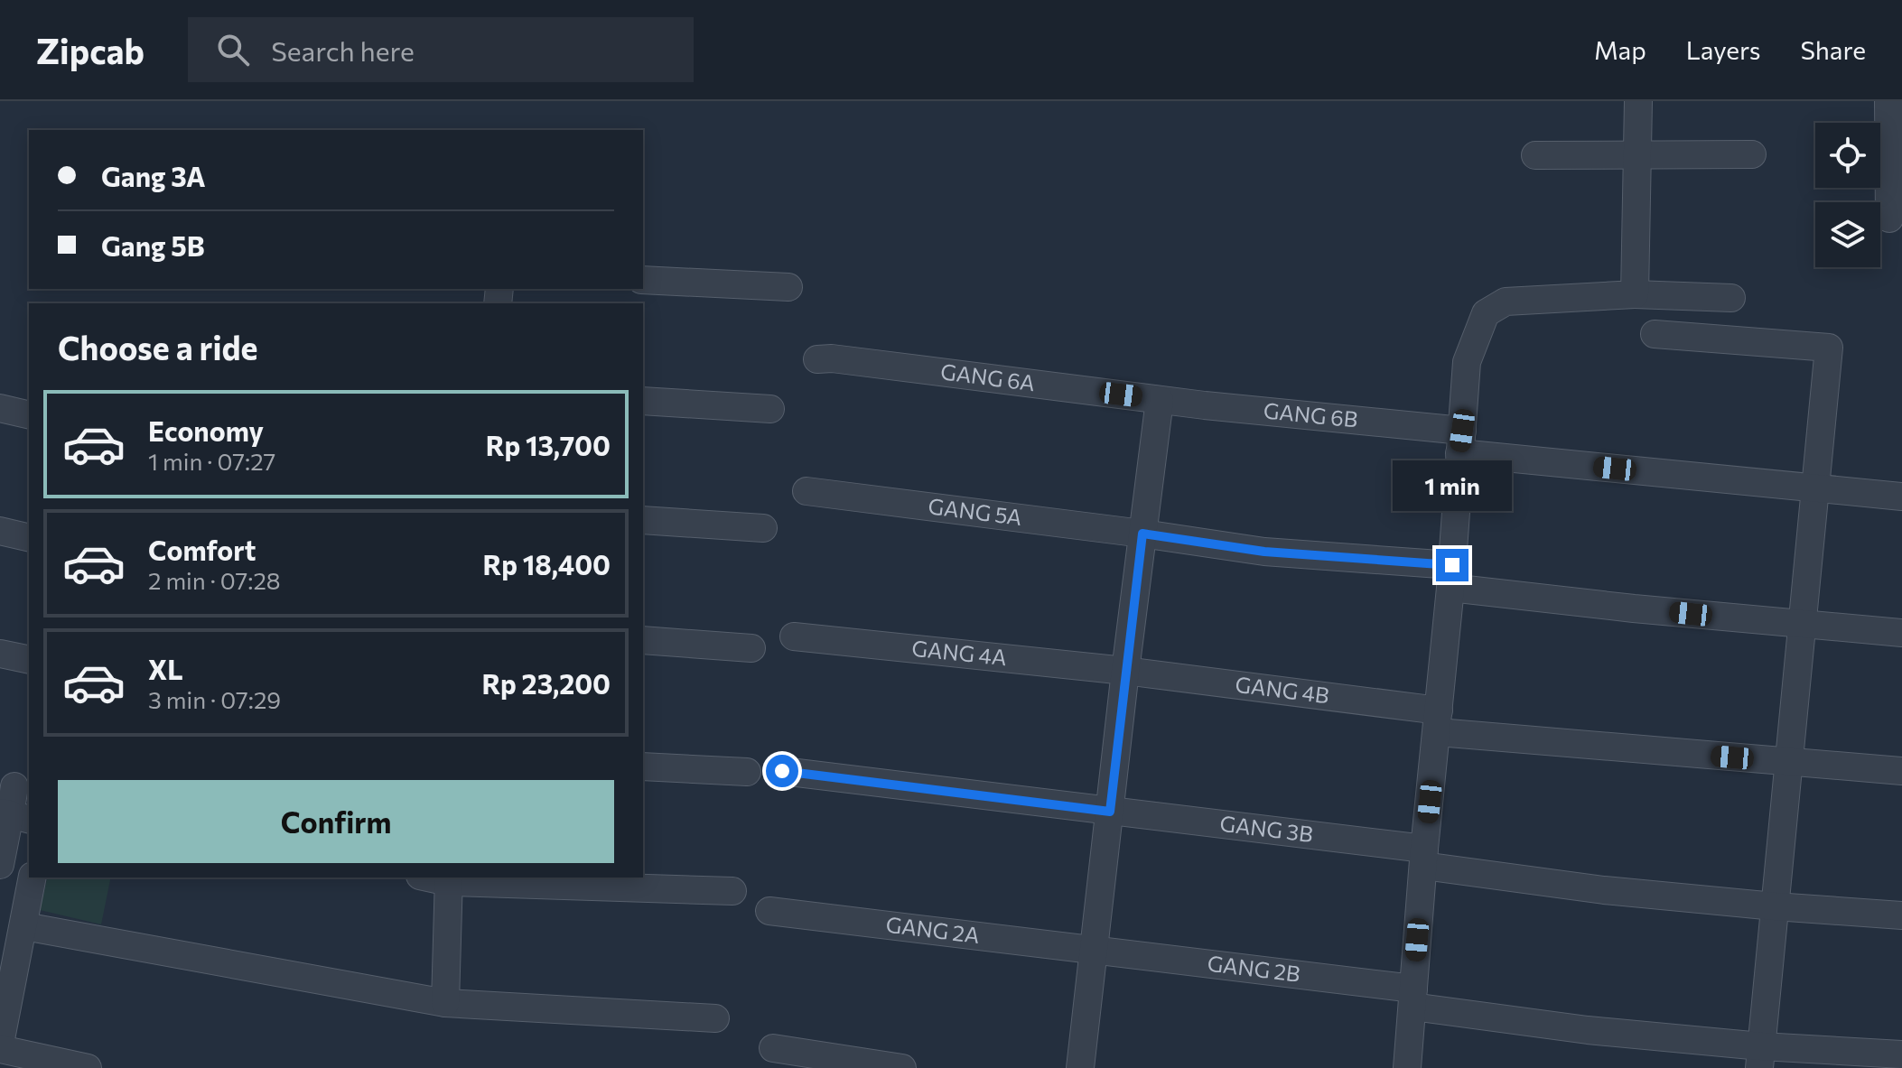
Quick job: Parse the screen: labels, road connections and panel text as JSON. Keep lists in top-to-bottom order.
{
  "streets": {
    "street": [
      "GANG 6A",
      "GANG 6B",
      "GANG 5A",
      "GANG 4A",
      "GANG 4B",
      "GANG 3B",
      "GANG 2A",
      "GANG 2B"
    ]
  },
  "crossings": [
    ["GANG 6A", "GANG 6B"],
    ["GANG 4A", "GANG 4B"],
    ["GANG 2A", "GANG 2B"]
  ],
  "page": {
    "header": "Zipcab",
    "search": "Search here",
    "nav": ["Map", "Layers", "Share"],
    "banner": ["Gang 3A", "Gang 5B"],
    "heading": "Choose a ride",
    "list": [
      {
        "name": "Economy",
        "note": "1 min · 07:27",
        "value": "Rp 13,700"
      },
      {
        "name": "Comfort",
        "note": "2 min · 07:28",
        "value": "Rp 18,400"
      },
      {
        "name": "XL",
        "note": "3 min · 07:29",
        "value": "Rp 23,200"
      }
    ],
    "bubble": "1 min",
    "buttons": "Confirm"
  }
}
